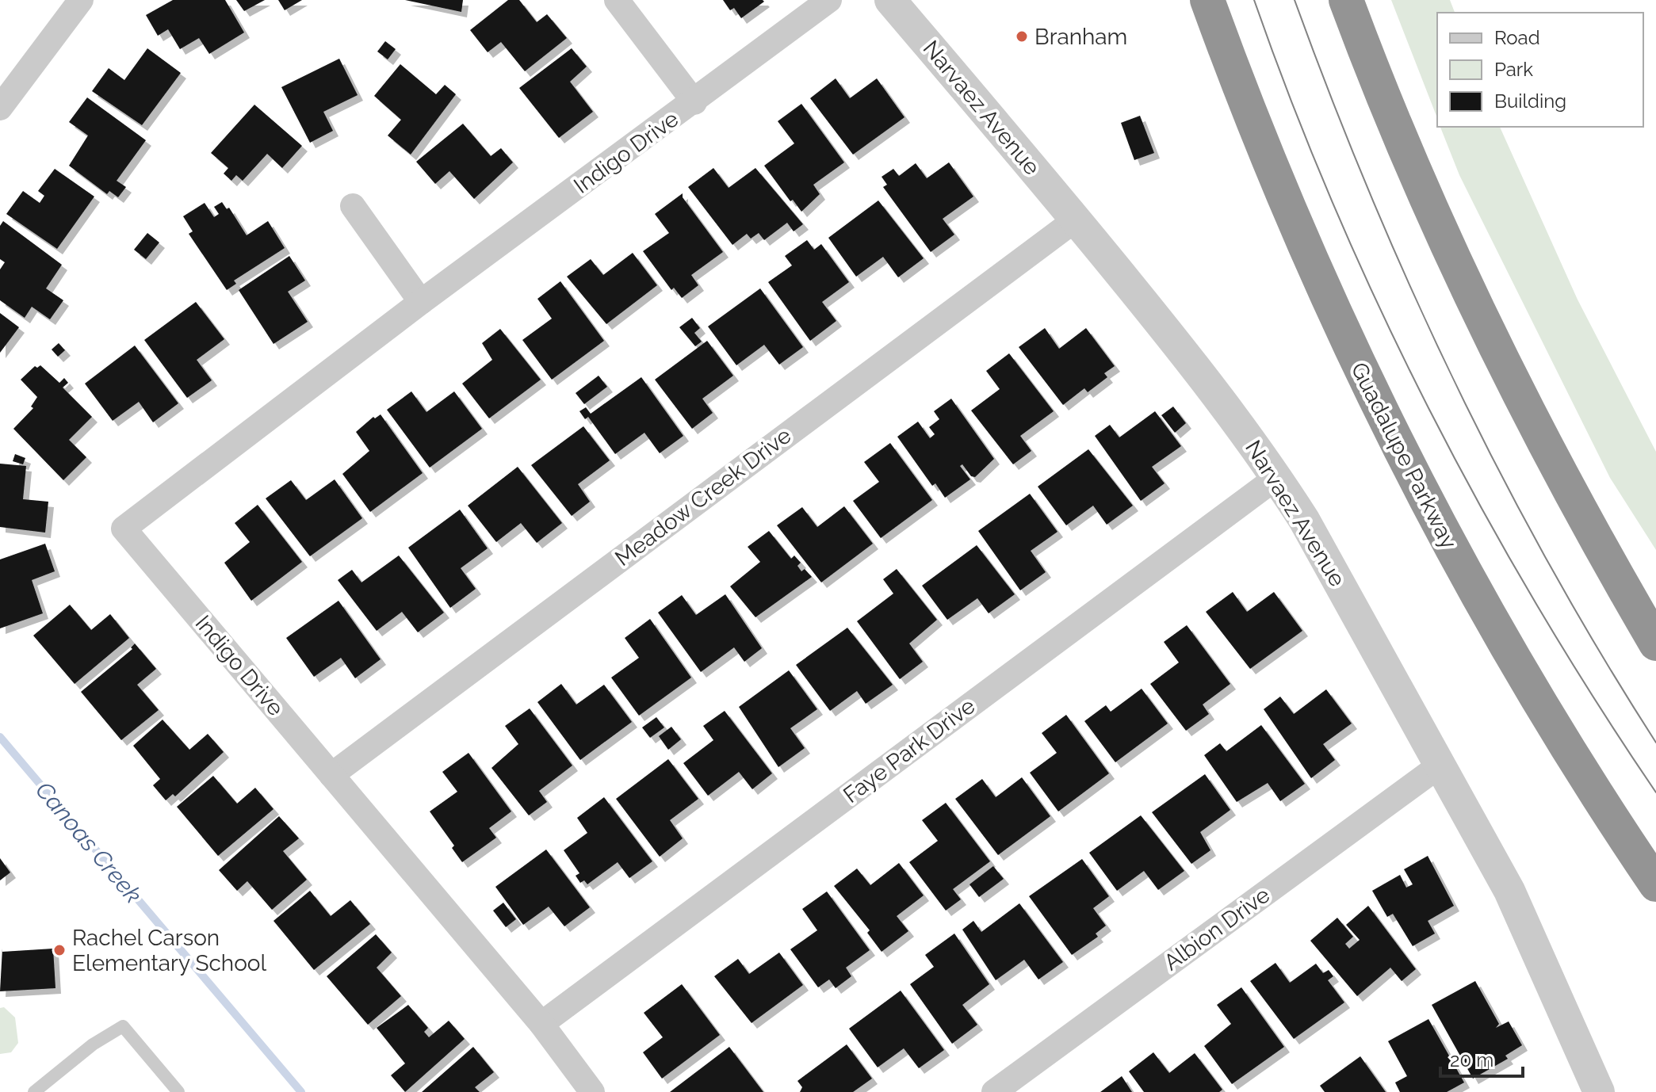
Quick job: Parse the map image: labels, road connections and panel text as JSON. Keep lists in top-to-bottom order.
{
  "streets": {
    "highway": ["Guadalupe Parkway"],
    "street": [
      "Narvaez Avenue",
      "Indigo Drive",
      "Meadow Creek Drive",
      "Faye Park Drive",
      "Albion Drive"
    ]
  },
  "crossings": [
    ["Narvaez Avenue", "Meadow Creek Drive"],
    ["Narvaez Avenue", "Faye Park Drive"],
    ["Narvaez Avenue", "Albion Drive"],
    ["Indigo Drive", "Meadow Creek Drive"],
    ["Indigo Drive", "Faye Park Drive"]
  ],
  "water": ["Canoas Creek"],
  "places": ["Branham", "Rachel Carson Elementary School"],
  "legend": ["Road", "Park", "Building"],
  "scale_bar": "20 m"
}
